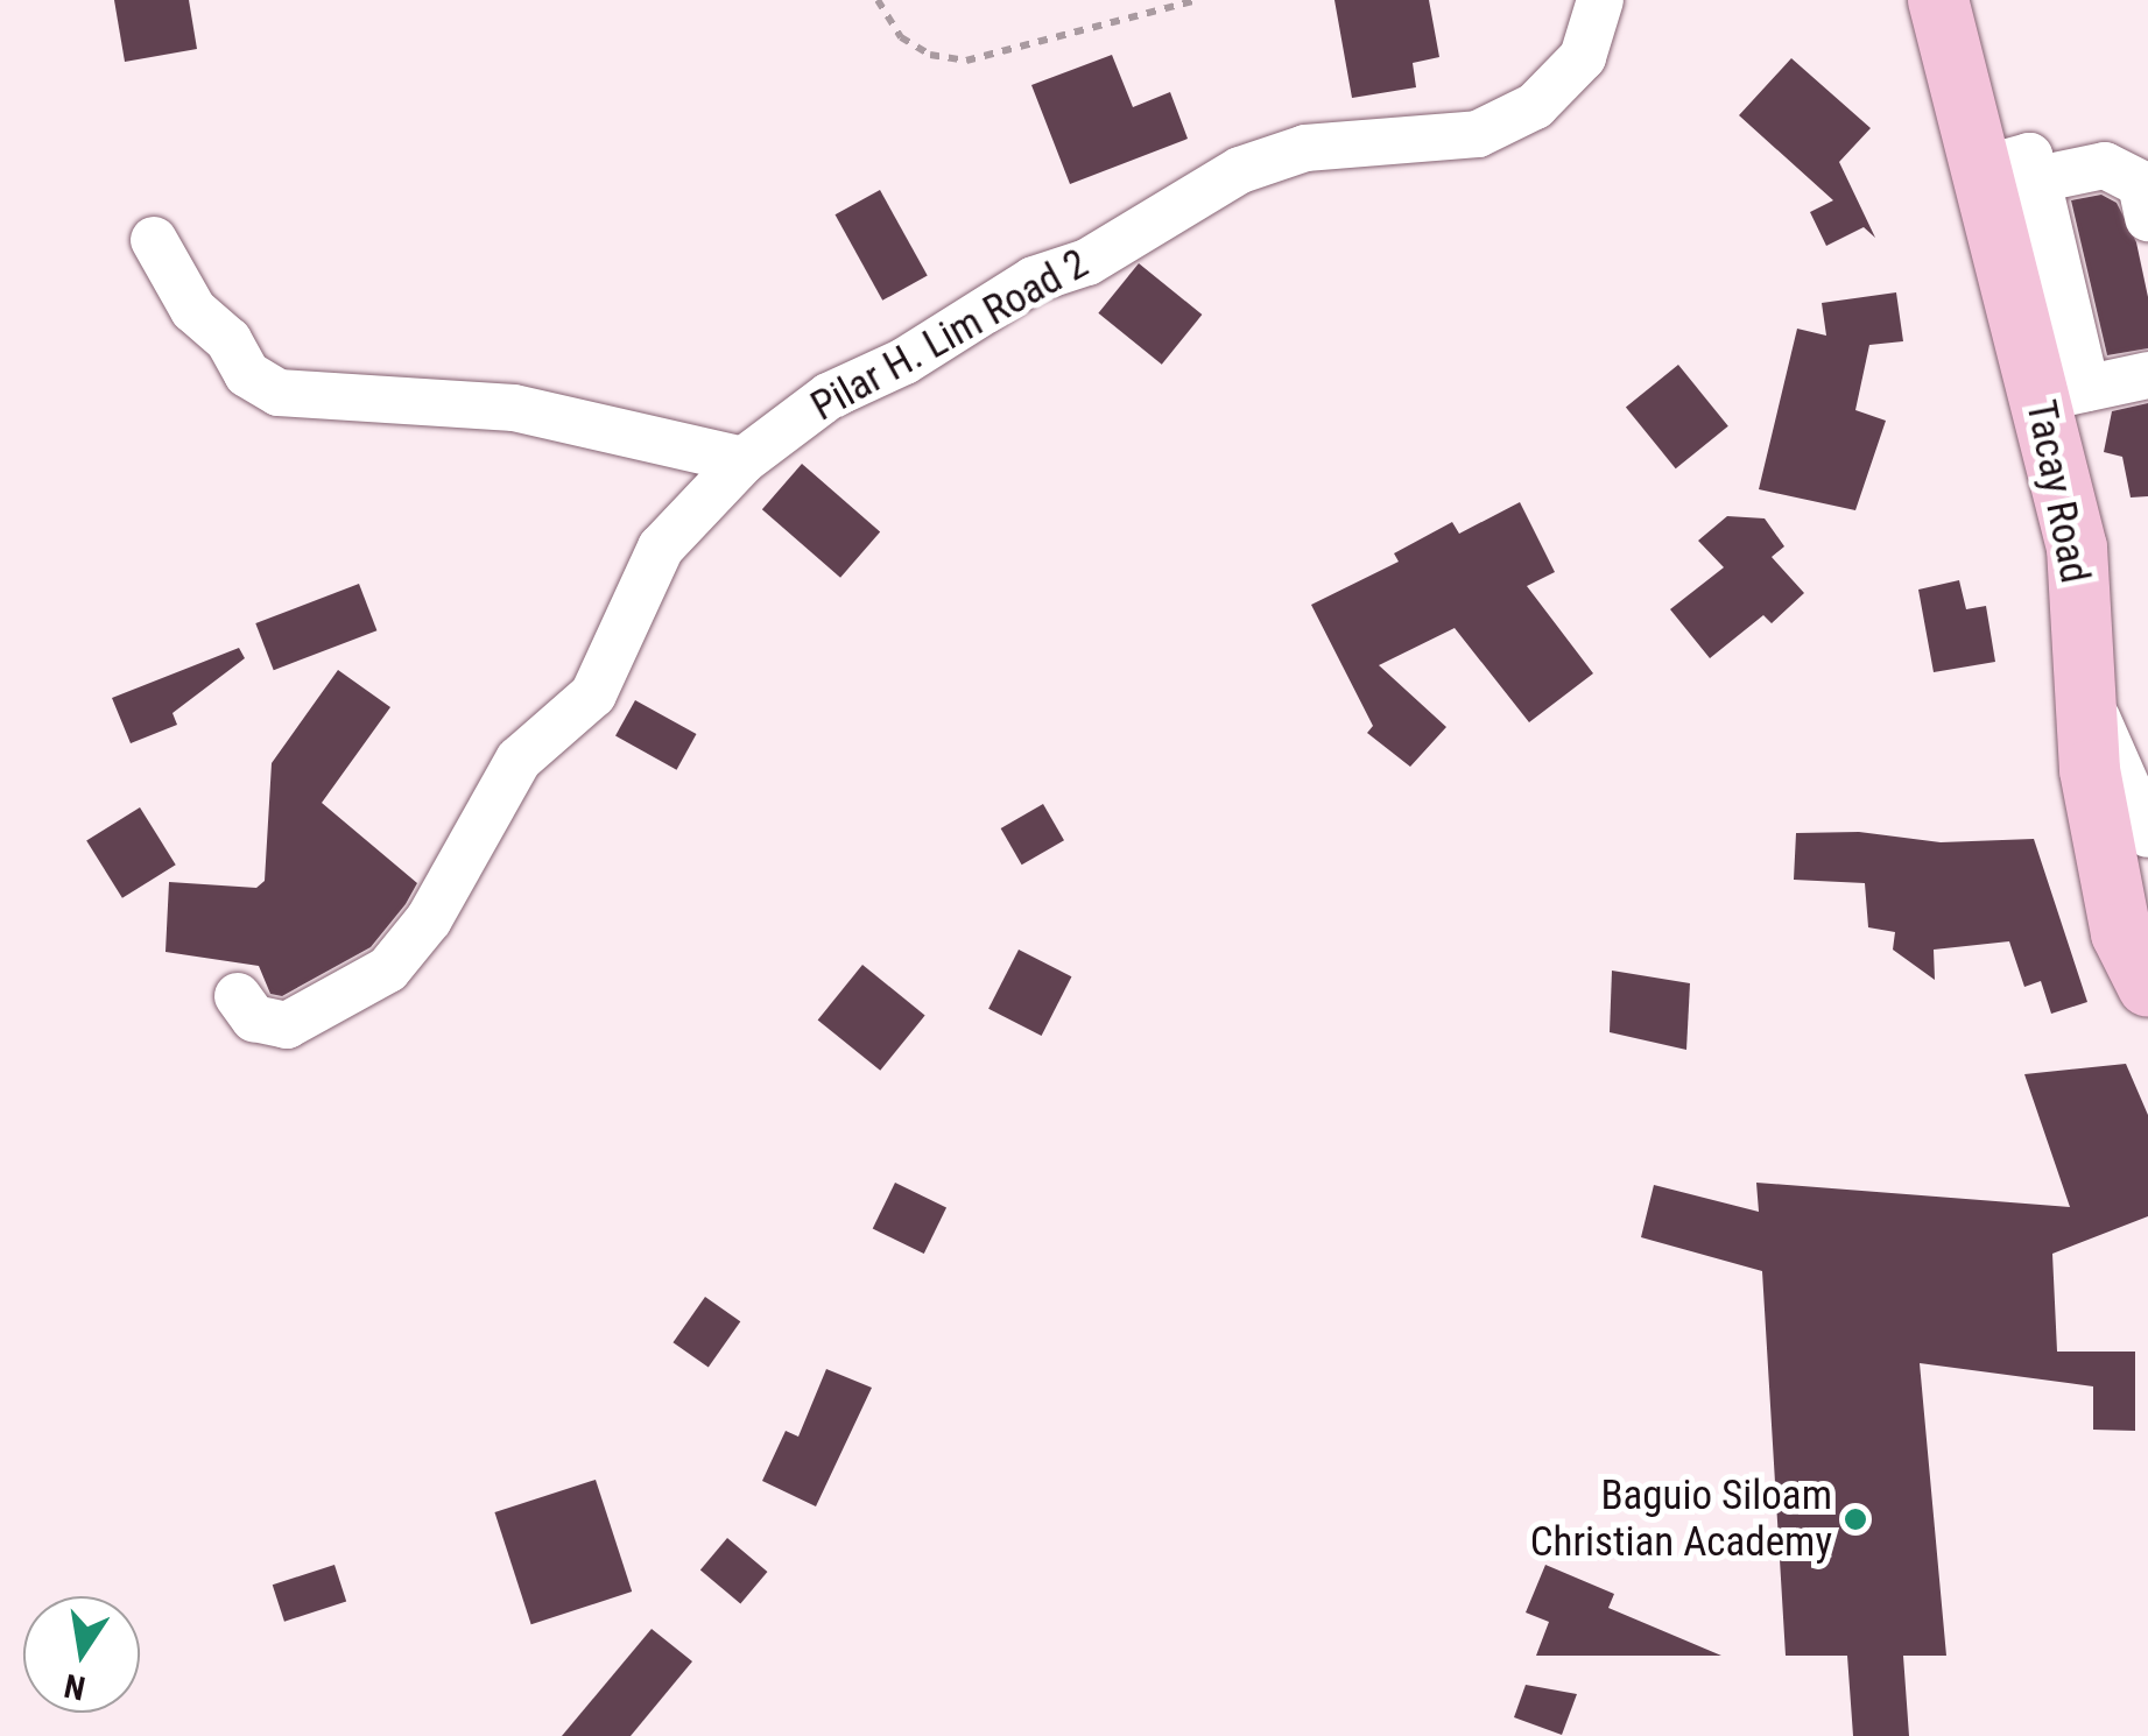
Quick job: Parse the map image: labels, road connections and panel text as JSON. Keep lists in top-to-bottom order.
{
  "streets": {
    "main road": ["Tacay Road"],
    "street": ["Pilar H. Lim Road 2"]
  },
  "places": ["Baguio Siloam Christian Academy"],
  "north": "bottom"
}
